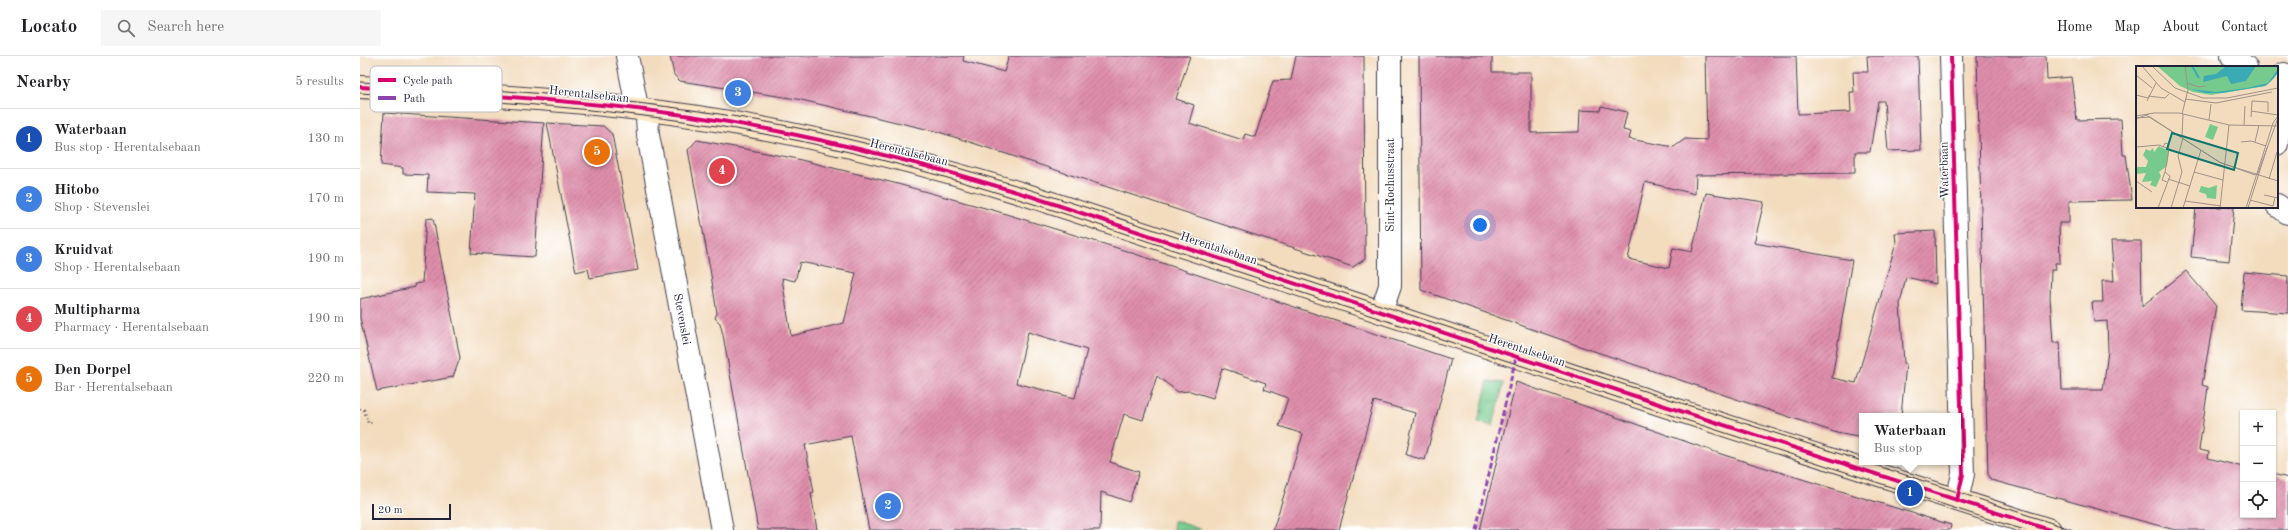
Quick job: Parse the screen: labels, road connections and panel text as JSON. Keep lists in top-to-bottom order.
{
  "streets": {
    "street": [
      "Herentalsebaan",
      "Waterbaan",
      "Sint-Rochusstraat",
      "Stevenslei"
    ]
  },
  "crossings": [
    ["Herentalsebaan", "Waterbaan"],
    ["Herentalsebaan", "Sint-Rochusstraat"],
    ["Herentalsebaan", "Stevenslei"]
  ],
  "legend": ["Cycle path", "Path"],
  "scale_bar": "20 m",
  "page": {
    "header": "Locato",
    "search": "Search here",
    "nav": [
      "Home",
      "Map",
      "About",
      "Contact"
    ],
    "heading": ["Nearby", "5 results"],
    "pins": [
      "3",
      "5",
      "4",
      "1",
      "2"
    ],
    "list": [
      {
        "mark": "1",
        "name": "Waterbaan",
        "note": "Bus stop · Herentalsebaan",
        "value": "130 m"
      },
      {
        "mark": "2",
        "name": "Hitobo",
        "note": "Shop · Stevenslei",
        "value": "170 m"
      },
      {
        "mark": "3",
        "name": "Kruidvat",
        "note": "Shop · Herentalsebaan",
        "value": "190 m"
      },
      {
        "mark": "4",
        "name": "Multipharma",
        "note": "Pharmacy · Herentalsebaan",
        "value": "190 m"
      },
      {
        "mark": "5",
        "name": "Den Dorpel",
        "note": "Bar · Herentalsebaan",
        "value": "220 m"
      }
    ],
    "map_buttons": ["+", "−"],
    "popup": ["Waterbaan", "Bus stop"],
    "scale": "20 m"
  }
}
